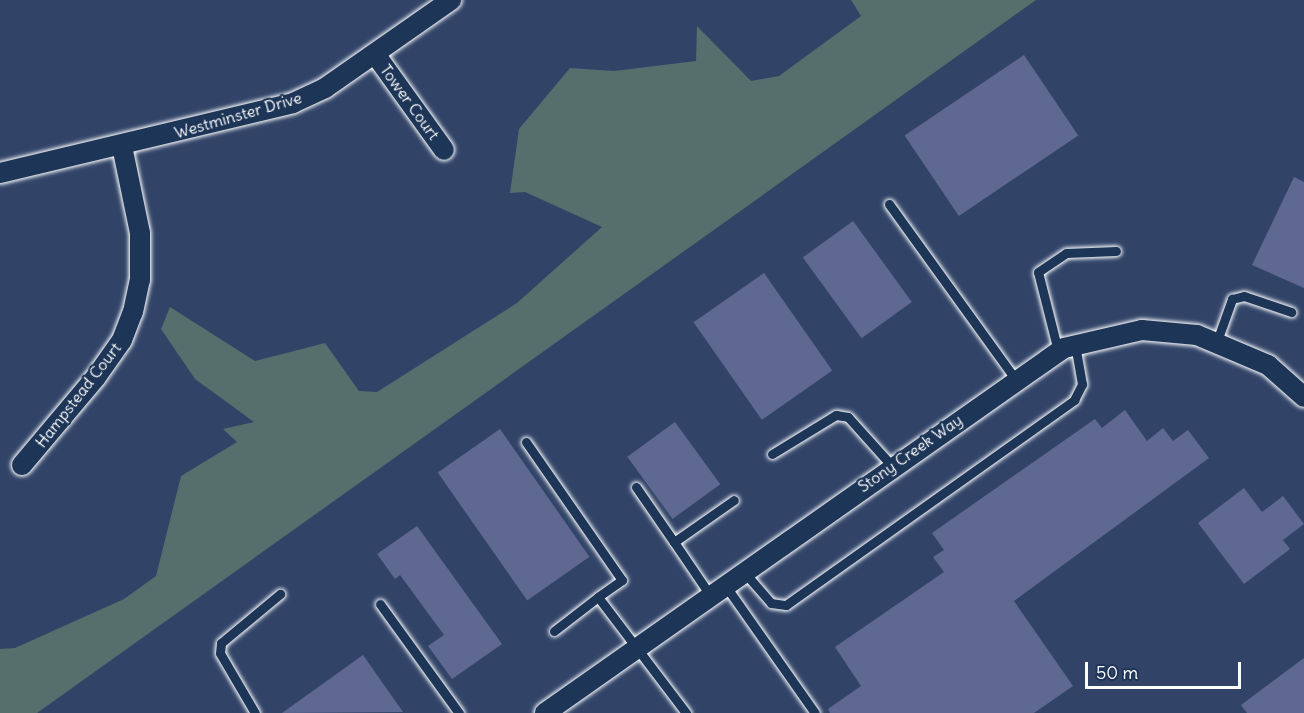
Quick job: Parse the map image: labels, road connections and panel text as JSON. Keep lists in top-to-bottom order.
{
  "streets": {
    "street": [
      "Tower Court",
      "Westminster Drive",
      "Hampstead Court",
      "Stony Creek Way"
    ]
  },
  "crossings": [
    ["Tower Court", "Westminster Drive"],
    ["Westminster Drive", "Hampstead Court"]
  ],
  "scale_bar": "50 m"
}
